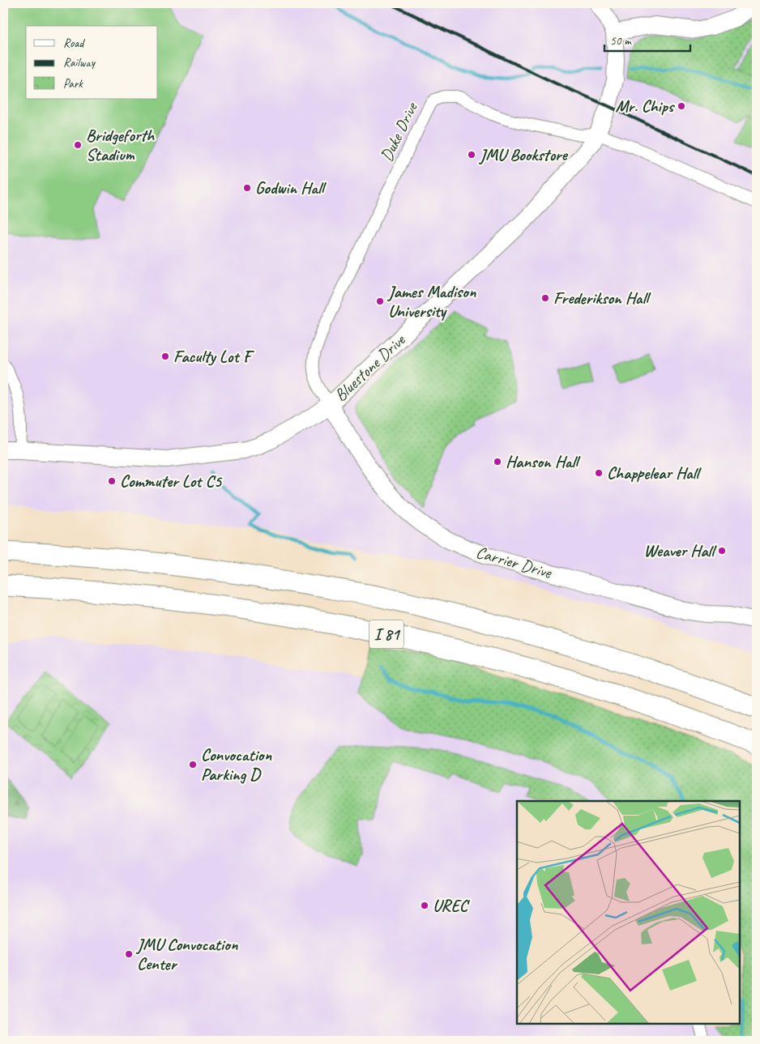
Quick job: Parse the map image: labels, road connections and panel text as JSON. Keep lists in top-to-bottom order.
{
  "streets": {
    "highway": ["I 81"],
    "street": ["Duke Drive", "Bluestone Drive", "Carrier Drive"]
  },
  "crossings": [
    ["Duke Drive", "Bluestone Drive"],
    ["Duke Drive", "Carrier Drive"],
    ["Bluestone Drive", "Carrier Drive"]
  ],
  "places": [
    "Mr. Chips",
    "Bridgeforth Stadium",
    "JMU Bookstore",
    "Godwin Hall",
    "Frederikson Hall",
    "James Madison University",
    "Faculty Lot F",
    "Hanson Hall",
    "Chappelear Hall",
    "Commuter Lot C5",
    "Weaver Hall",
    "Convocation Parking D",
    "UREC",
    "JMU Convocation Center"
  ],
  "legend": ["Road", "Railway", "Park"],
  "scale_bar": "50 m"
}
